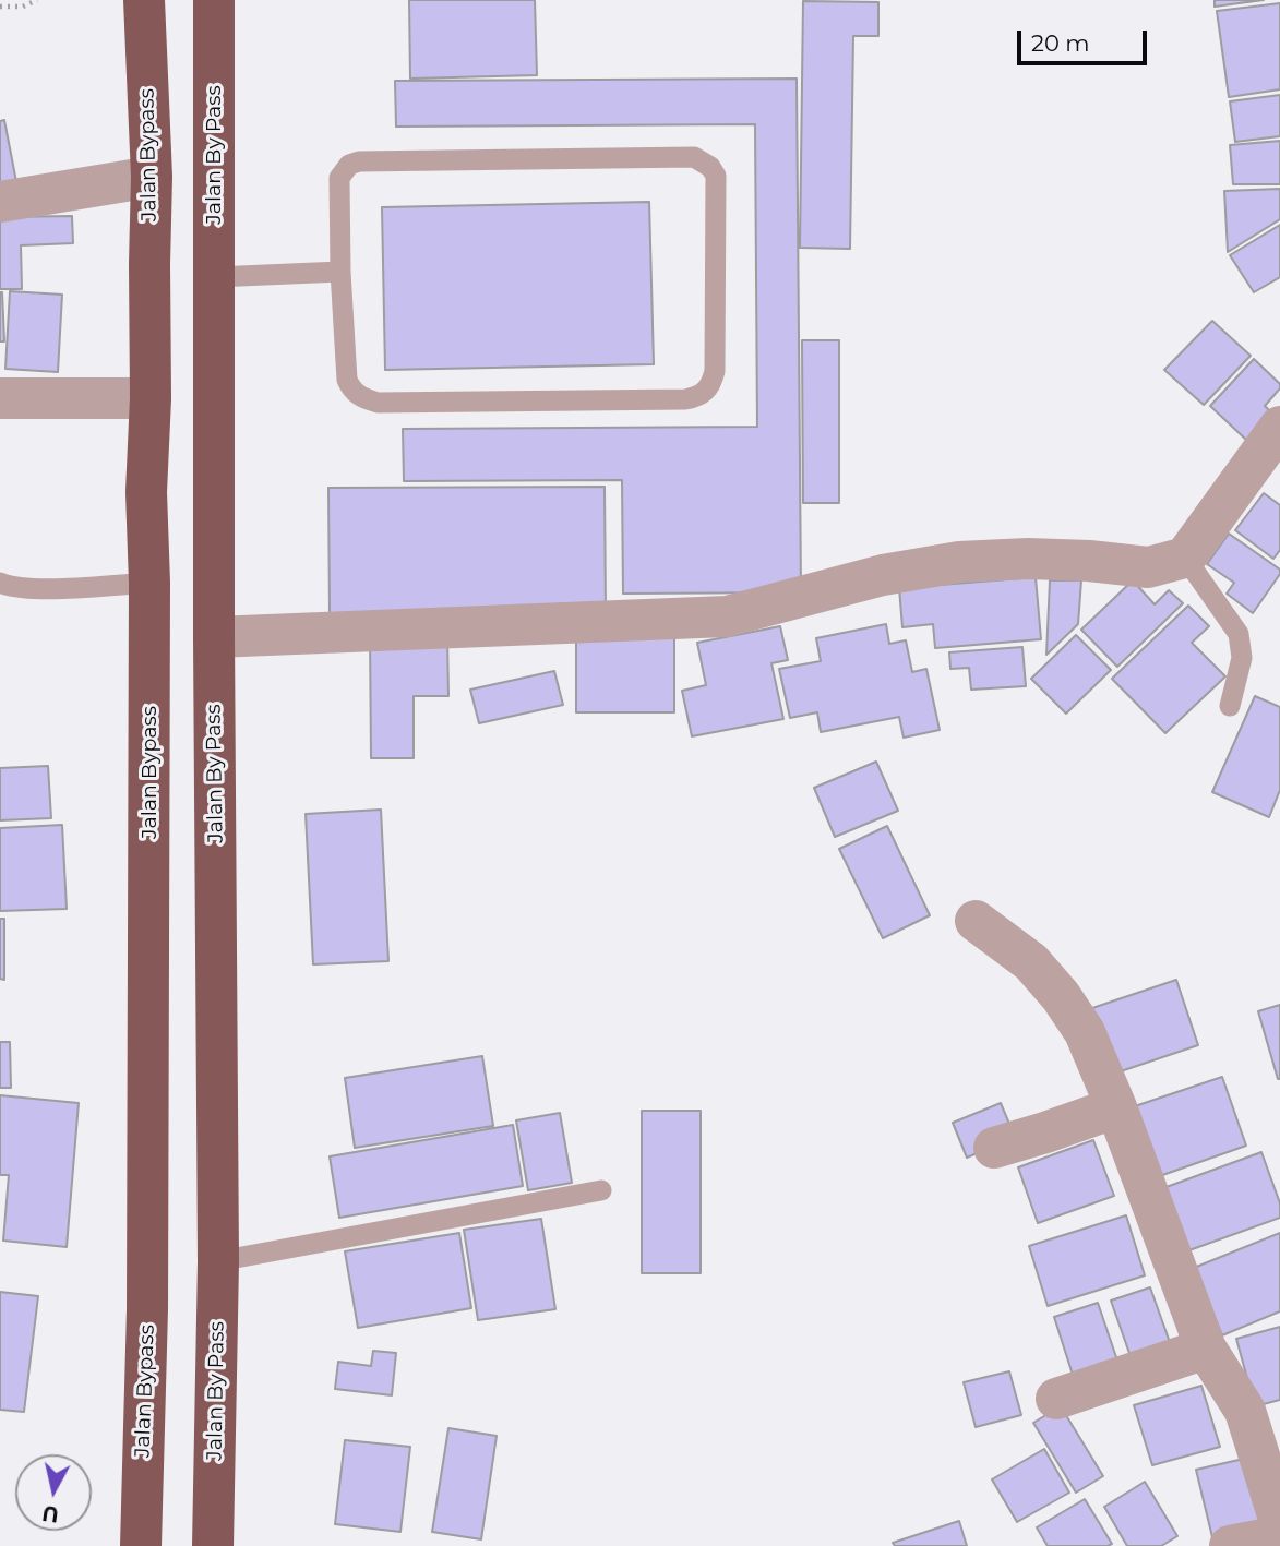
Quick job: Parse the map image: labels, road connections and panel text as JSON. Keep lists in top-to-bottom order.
{
  "streets": {
    "highway": ["Jalan Bypass", "Jalan By Pass"]
  },
  "scale_bar": "20 m",
  "north": "bottom"
}
